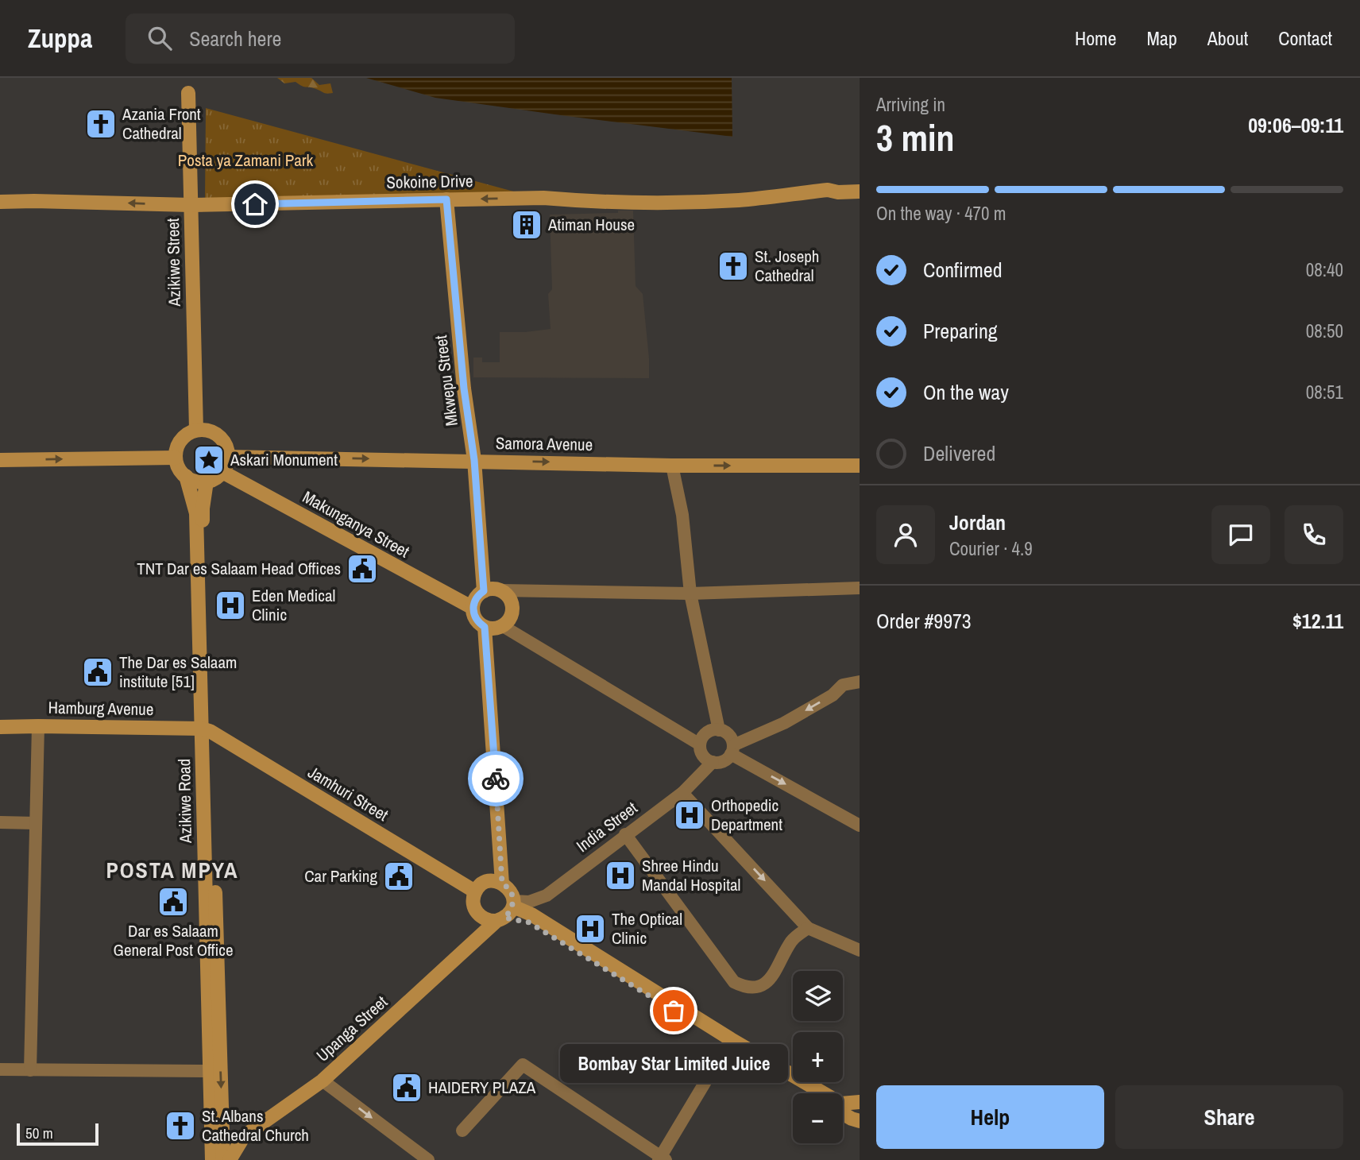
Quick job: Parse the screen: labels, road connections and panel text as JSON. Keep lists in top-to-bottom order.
{
  "streets": {
    "street": [
      "Sokoine Drive",
      "Azikiwe Street",
      "Mkwepu Street",
      "Samora Avenue",
      "Makunganya Street",
      "Hamburg Avenue",
      "Jamhuri Street",
      "Azikiwe Road",
      "India Street",
      "Upanga Street"
    ]
  },
  "crossings": [
    ["Sokoine Drive", "Azikiwe Street"],
    ["Sokoine Drive", "Mkwepu Street"],
    ["Azikiwe Street", "Samora Avenue"],
    ["Azikiwe Street", "Makunganya Street"],
    ["Azikiwe Street", "Azikiwe Road"],
    ["Mkwepu Street", "Samora Avenue"],
    ["Mkwepu Street", "Makunganya Street"],
    ["Samora Avenue", "Makunganya Street"],
    ["Samora Avenue", "Azikiwe Road"],
    ["Makunganya Street", "Azikiwe Road"],
    ["Hamburg Avenue", "Jamhuri Street"],
    ["Hamburg Avenue", "Azikiwe Road"],
    ["Jamhuri Street", "Azikiwe Road"],
    ["Jamhuri Street", "India Street"],
    ["Jamhuri Street", "Upanga Street"],
    ["India Street", "Upanga Street"]
  ],
  "one_way": ["Sokoine Drive", "Samora Avenue"],
  "districts": ["POSTA MPYA"],
  "parks": ["Posta ya Zamani Park"],
  "places": {
    "church": ["Azania Front Cathedral", "St. Joseph Cathedral", "St. Albans Cathedral Church"],
    "building": ["Atiman House"],
    "place": ["Askari Monument"],
    "public building": [
      "TNT Dar es Salaam Head Offices",
      "The Dar es Salaam institute [51]",
      "Car Parking",
      "Dar es Salaam General Post Office",
      "HAIDERY PLAZA"
    ],
    "hospital": [
      "Eden Medical Clinic",
      "Orthopedic Department",
      "Shree Hindu Mandal Hospital",
      "The Optical Clinic"
    ],
    "other": ["Bombay Star Limited Juice"]
  },
  "scale_bar": "50 m",
  "page": {
    "header": "Zuppa",
    "search": "Search here",
    "nav": [
      "Home",
      "Map",
      "About",
      "Contact"
    ],
    "heading": ["3 min", "Arriving in", "09:06–09:11"],
    "panel": [
      "Jordan",
      "Courier · 4.9",
      "Order #9973",
      "$12.11"
    ],
    "bar": "On the way · 470 m",
    "list": [
      ["Confirmed", "08:40"],
      ["Preparing", "08:50"],
      ["On the way", "08:51"],
      "Delivered"
    ],
    "map_buttons": ["+", "−"],
    "bubble": "Bombay Star Limited Juice",
    "buttons": ["Help", "Share"],
    "scale": "50 m"
  }
}
